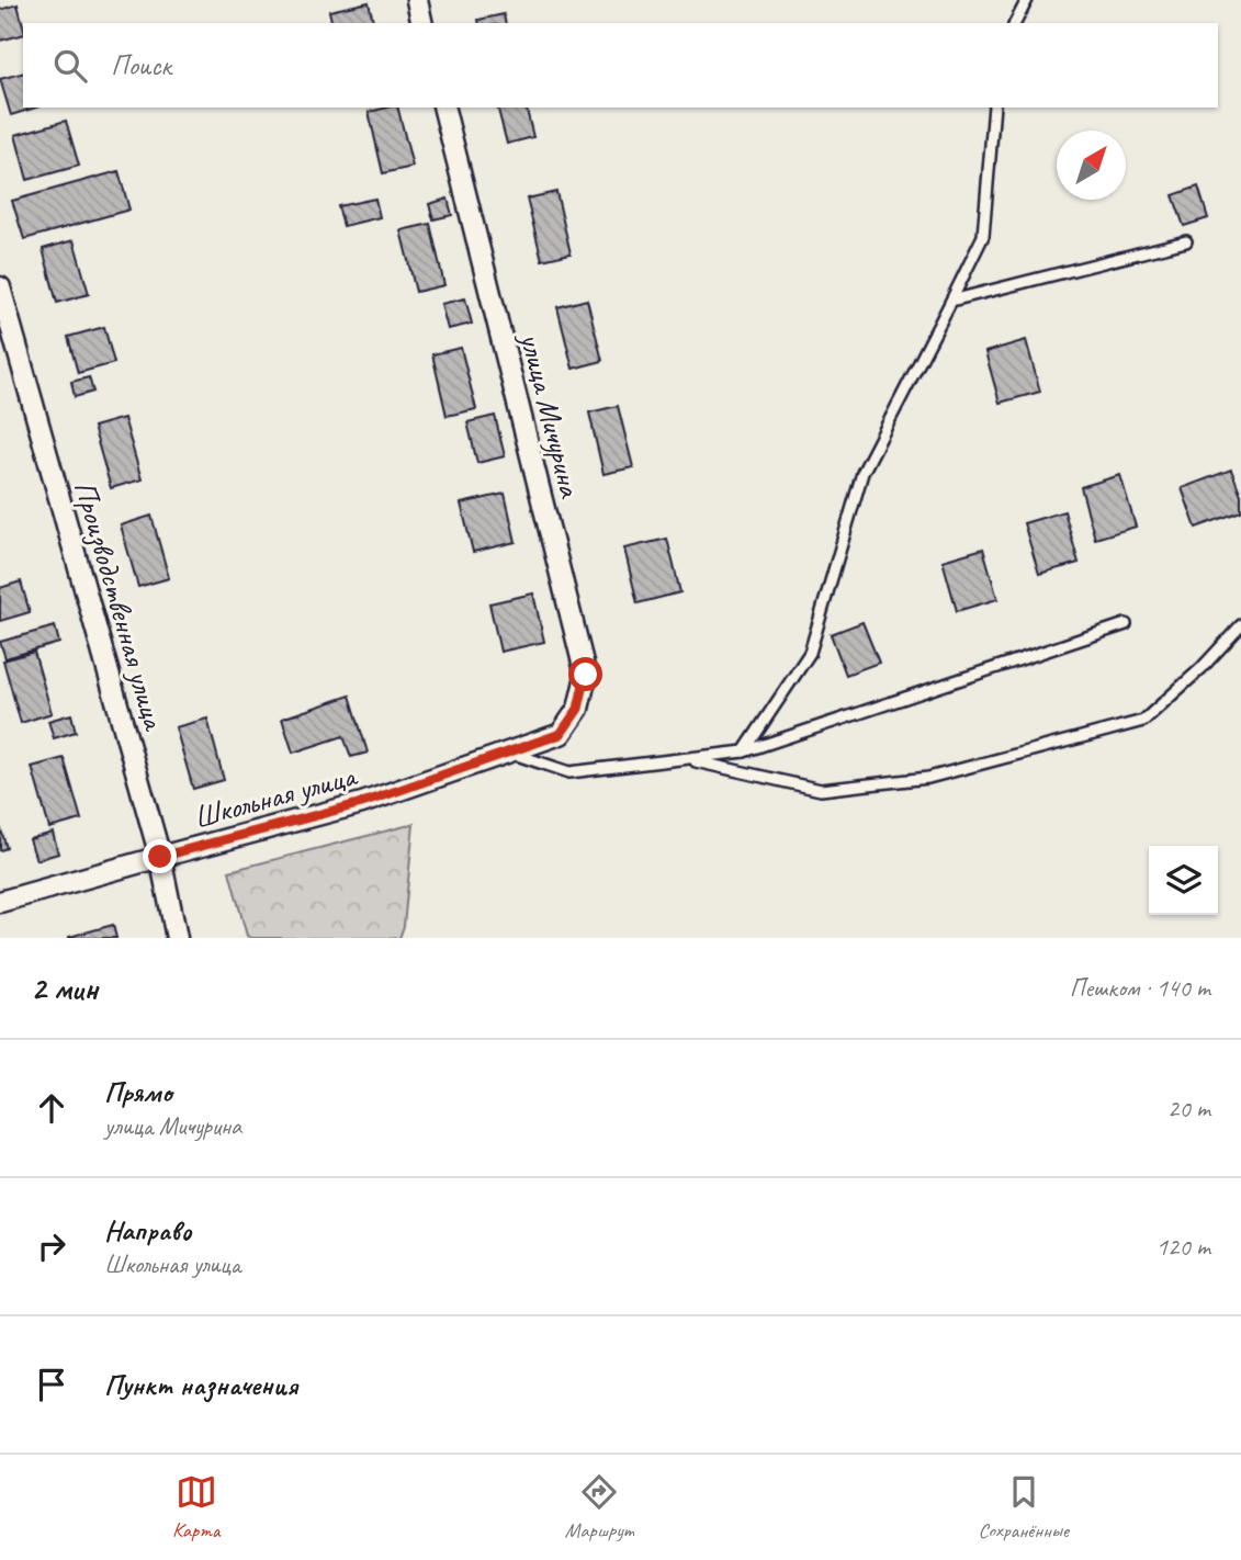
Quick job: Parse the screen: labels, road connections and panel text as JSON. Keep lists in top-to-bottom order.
{
  "streets": {
    "street": ["улица Мичурина", "Производственная улица", "Школьная улица"]
  },
  "crossings": [
    ["улица Мичурина", "Школьная улица"],
    ["Производственная улица", "Школьная улица"]
  ],
  "north": "top right",
  "page": {
    "search": "Поиск",
    "heading": ["2 мин", "Пешком · 140 m"],
    "list": [
      ["Прямо", "улица Мичурина", "20 m"],
      ["Направо", "Школьная улица", "120 m"],
      "Пункт назначения"
    ],
    "nav": ["Карта", "Маршрут", "Сохранённые"]
  }
}
